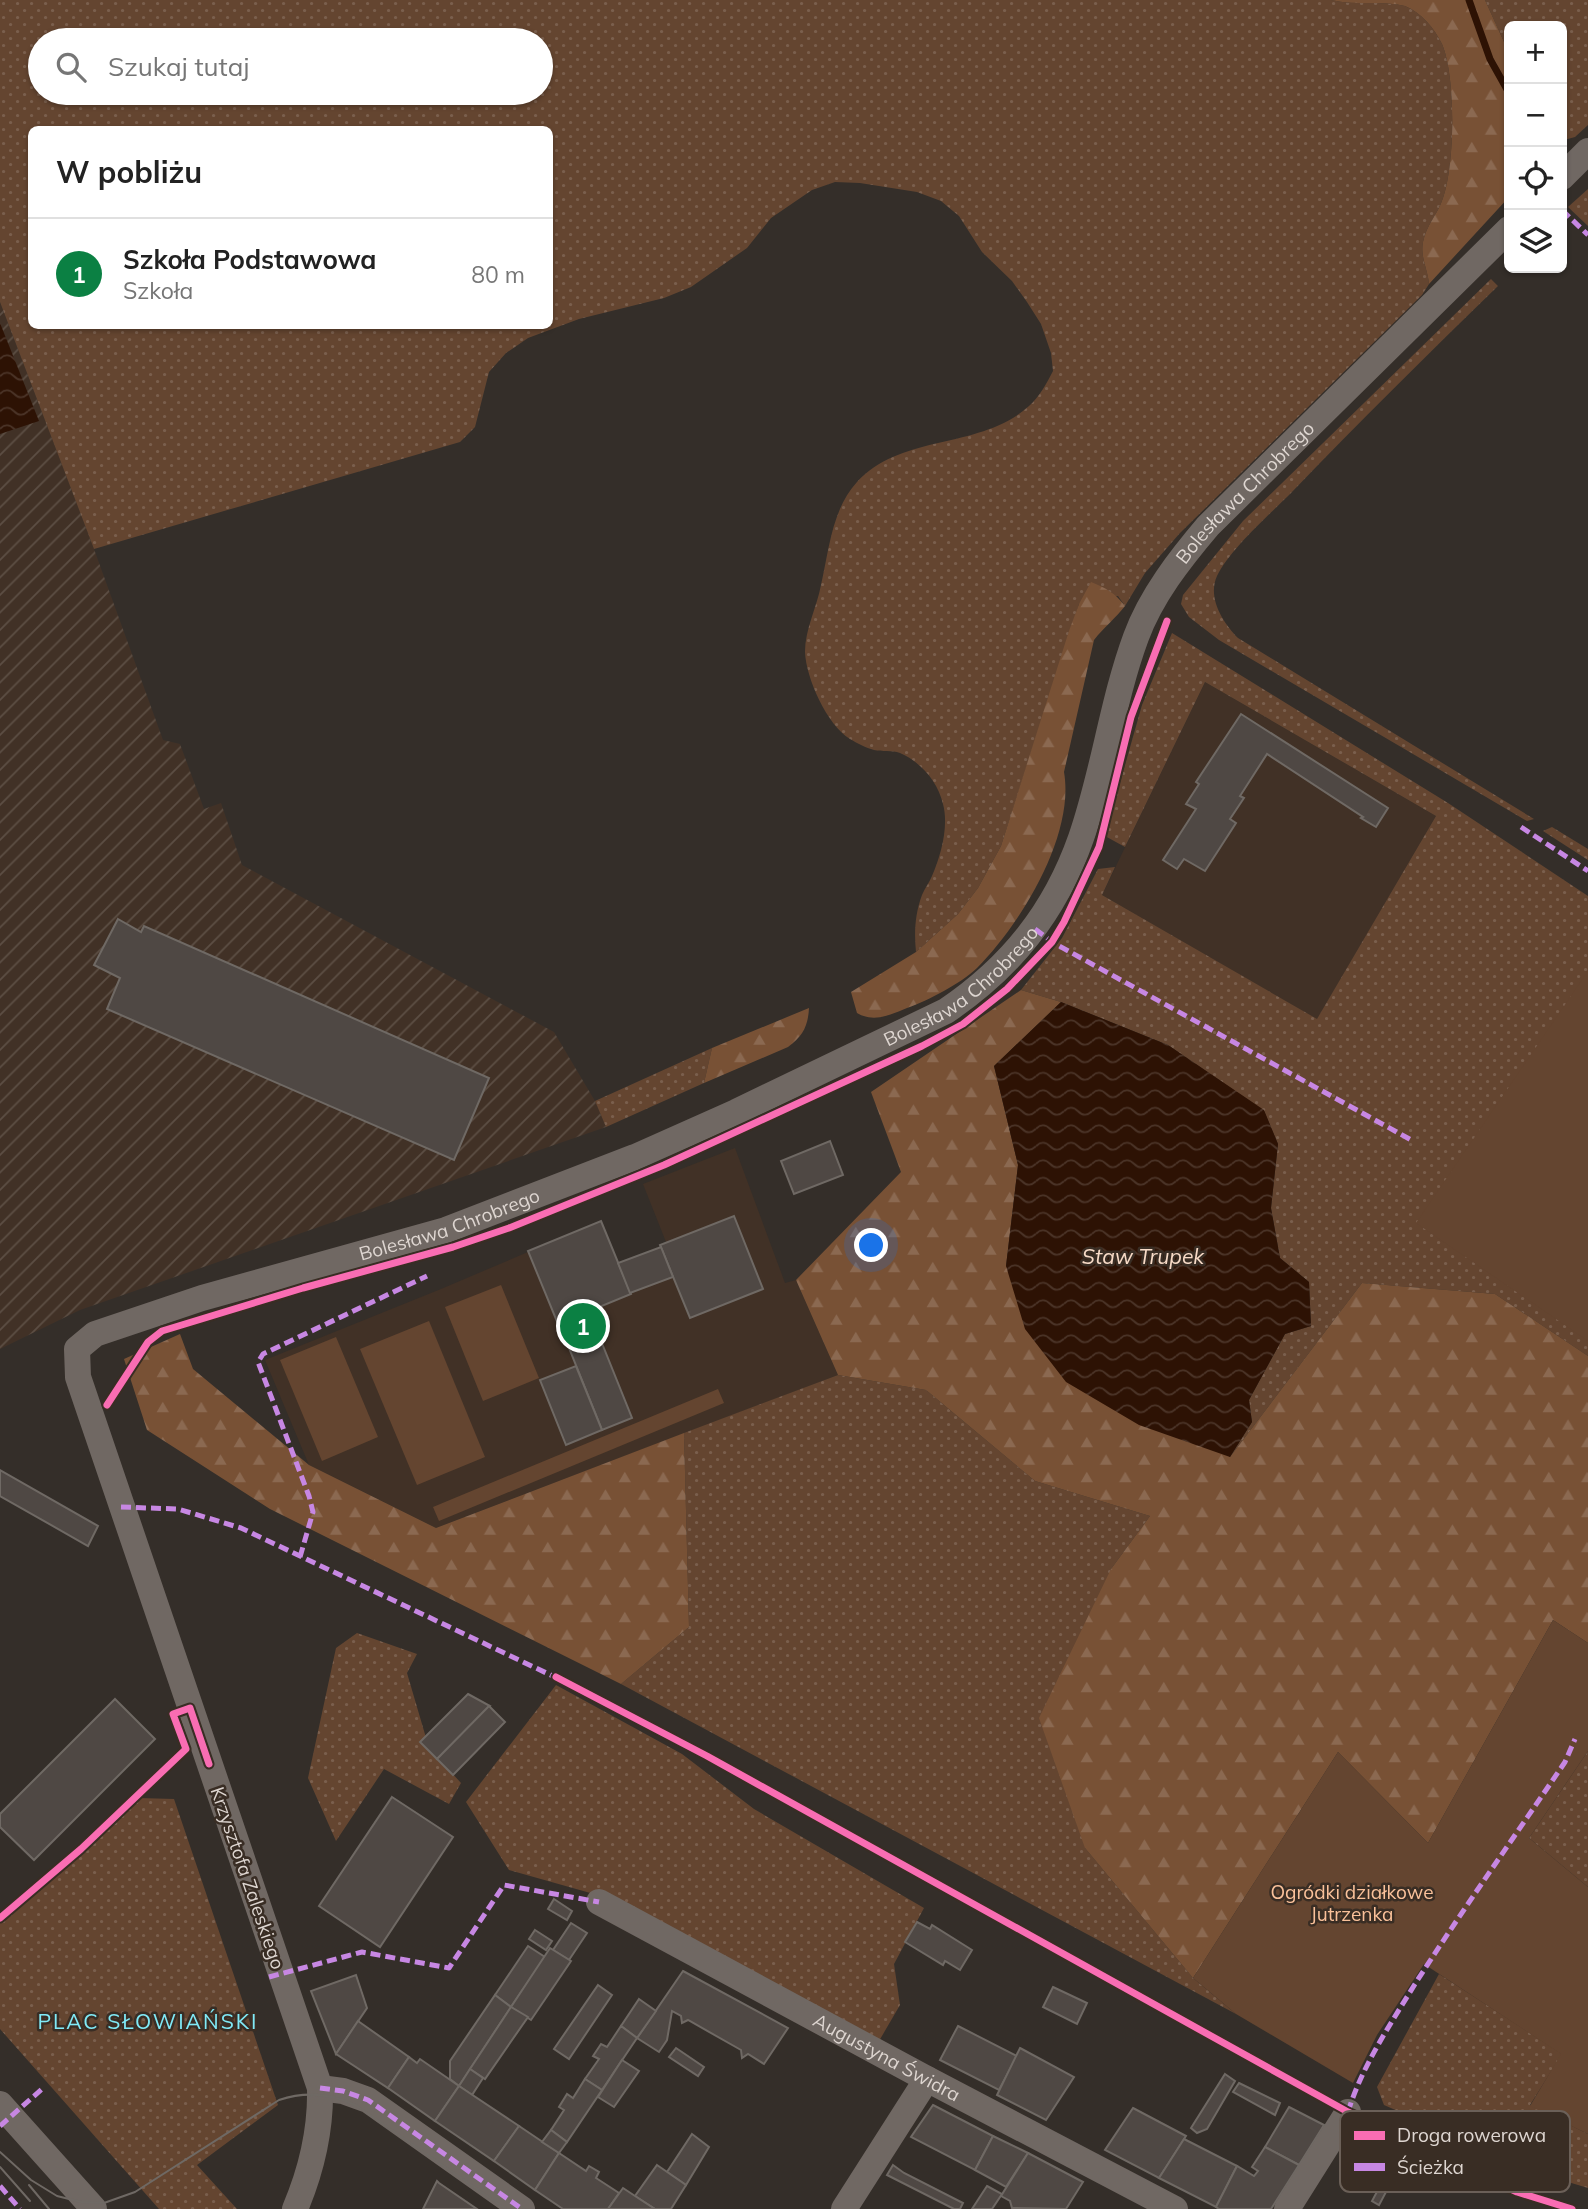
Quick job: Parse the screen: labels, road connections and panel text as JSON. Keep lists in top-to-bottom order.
{
  "streets": {
    "street": ["Bolesława Chrobrego", "Krzysztofa Zaleskiego", "Augustyna Świdra"]
  },
  "crossings": [
    ["Bolesława Chrobrego", "Krzysztofa Zaleskiego"]
  ],
  "districts": ["PLAC SŁOWIAŃSKI"],
  "water": ["Staw Trupek"],
  "parks": ["Ogródki działkowe Jutrzenka"],
  "legend": ["Droga rowerowa", "Ścieżka"],
  "page": {
    "map_buttons": ["+", "−"],
    "search": "Szukaj tutaj",
    "heading": "W pobliżu",
    "list": [
      {
        "mark": "1",
        "name": "Szkoła Podstawowa",
        "note": "Szkoła",
        "value": "80 m"
      }
    ],
    "pins": "1"
  }
}
